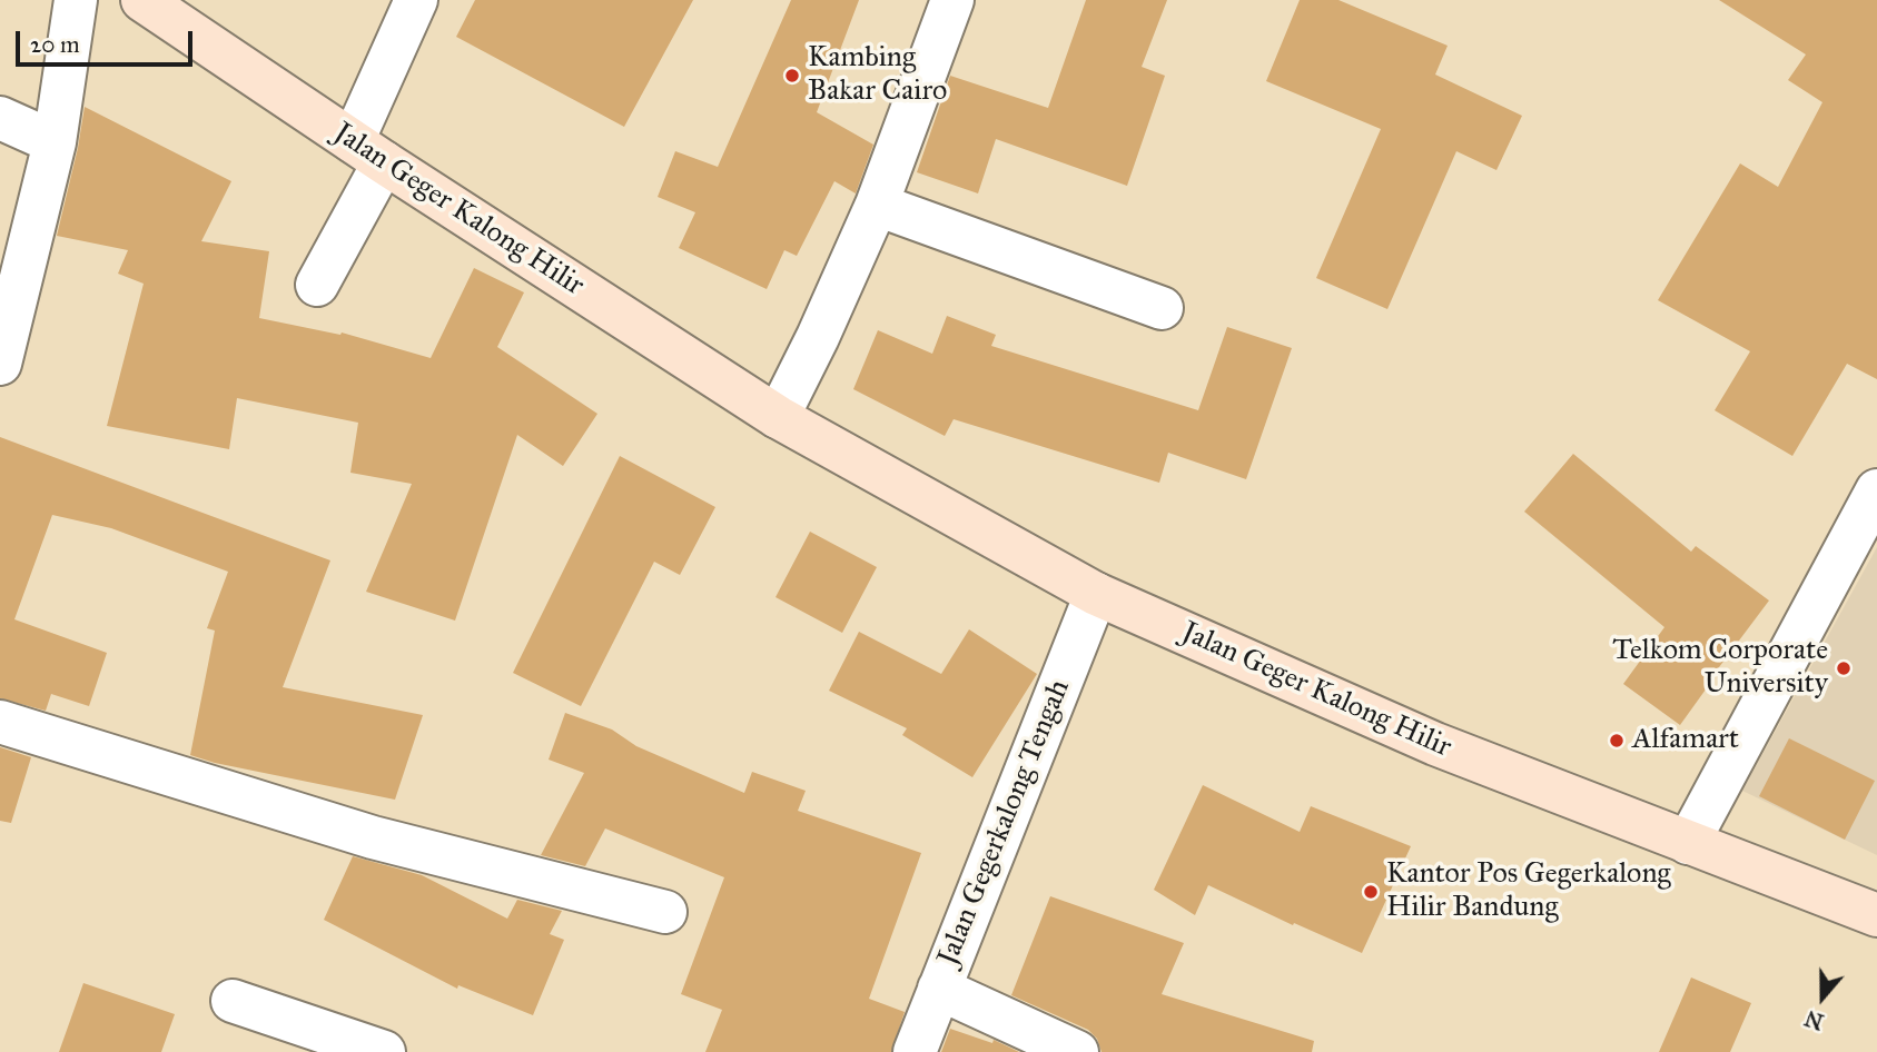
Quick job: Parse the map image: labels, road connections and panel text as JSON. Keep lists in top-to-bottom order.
{
  "streets": {
    "main road": ["Jalan Geger Kalong Hilir"],
    "street": ["Jalan Gegerkalong Tengah"]
  },
  "crossings": [
    ["Jalan Geger Kalong Hilir", "Jalan Gegerkalong Tengah"]
  ],
  "places": [
    "Kambing Bakar Cairo",
    "Telkom Corporate University",
    "Alfamart",
    "Kantor Pos Gegerkalong Hilir Bandung"
  ],
  "scale_bar": "20 m",
  "north": "bottom"
}
